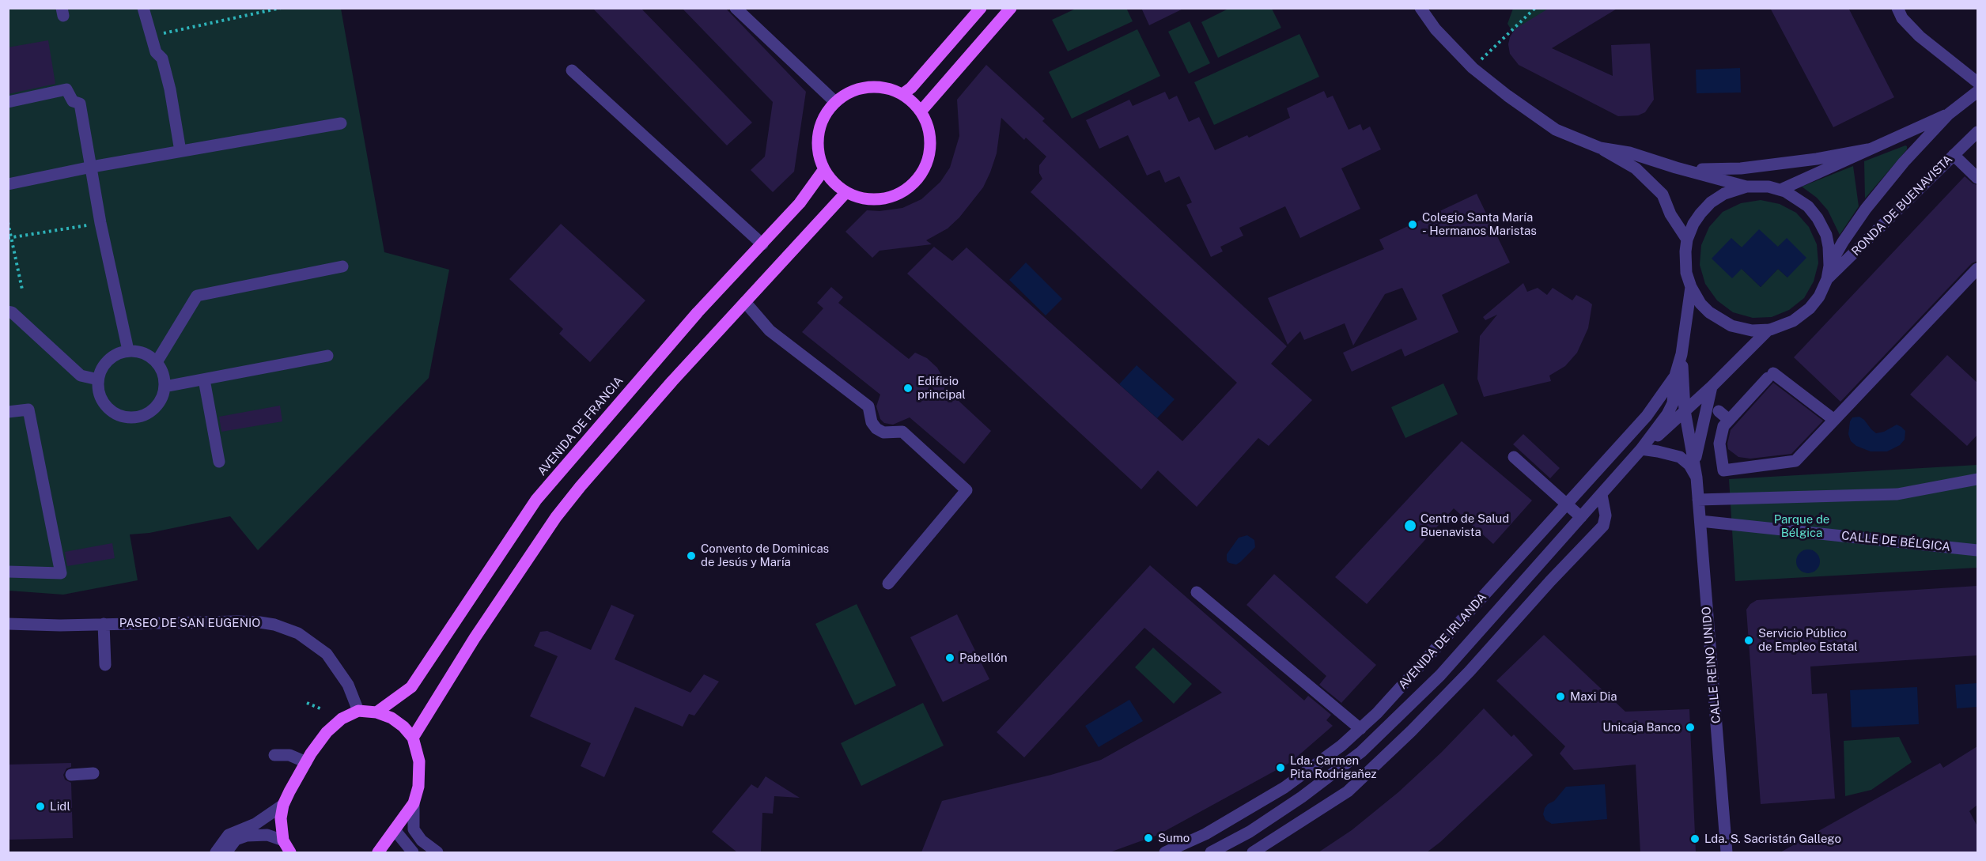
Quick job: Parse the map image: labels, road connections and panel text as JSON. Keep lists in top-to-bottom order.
{
  "streets": {
    "main road": ["AVENIDA DE FRANCIA"],
    "street": [
      "RONDA DE BUENAVISTA",
      "CALLE DE BÉLGICA",
      "PASEO DE SAN EUGENIO",
      "AVENIDA DE IRLANDA",
      "CALLE REINO UNIDO"
    ]
  },
  "crossings": [
    ["RONDA DE BUENAVISTA", "AVENIDA DE IRLANDA"],
    ["CALLE DE BÉLGICA", "CALLE REINO UNIDO"],
    ["AVENIDA DE IRLANDA", "CALLE REINO UNIDO"]
  ],
  "parks": ["Parque de Bélgica"],
  "places": [
    "Colegio Santa María - Hermanos Maristas",
    "Edificio principal",
    "Centro de Salud Buenavista",
    "Convento de Dominicas de Jesús y María",
    "Servicio Público de Empleo Estatal",
    "Pabellón",
    "Maxi Dia",
    "Unicaja Banco",
    "Lda. Carmen Pita Rodrigañez",
    "Lidl",
    "Sumo",
    "Lda. S. Sacristán Gallego"
  ]
}
